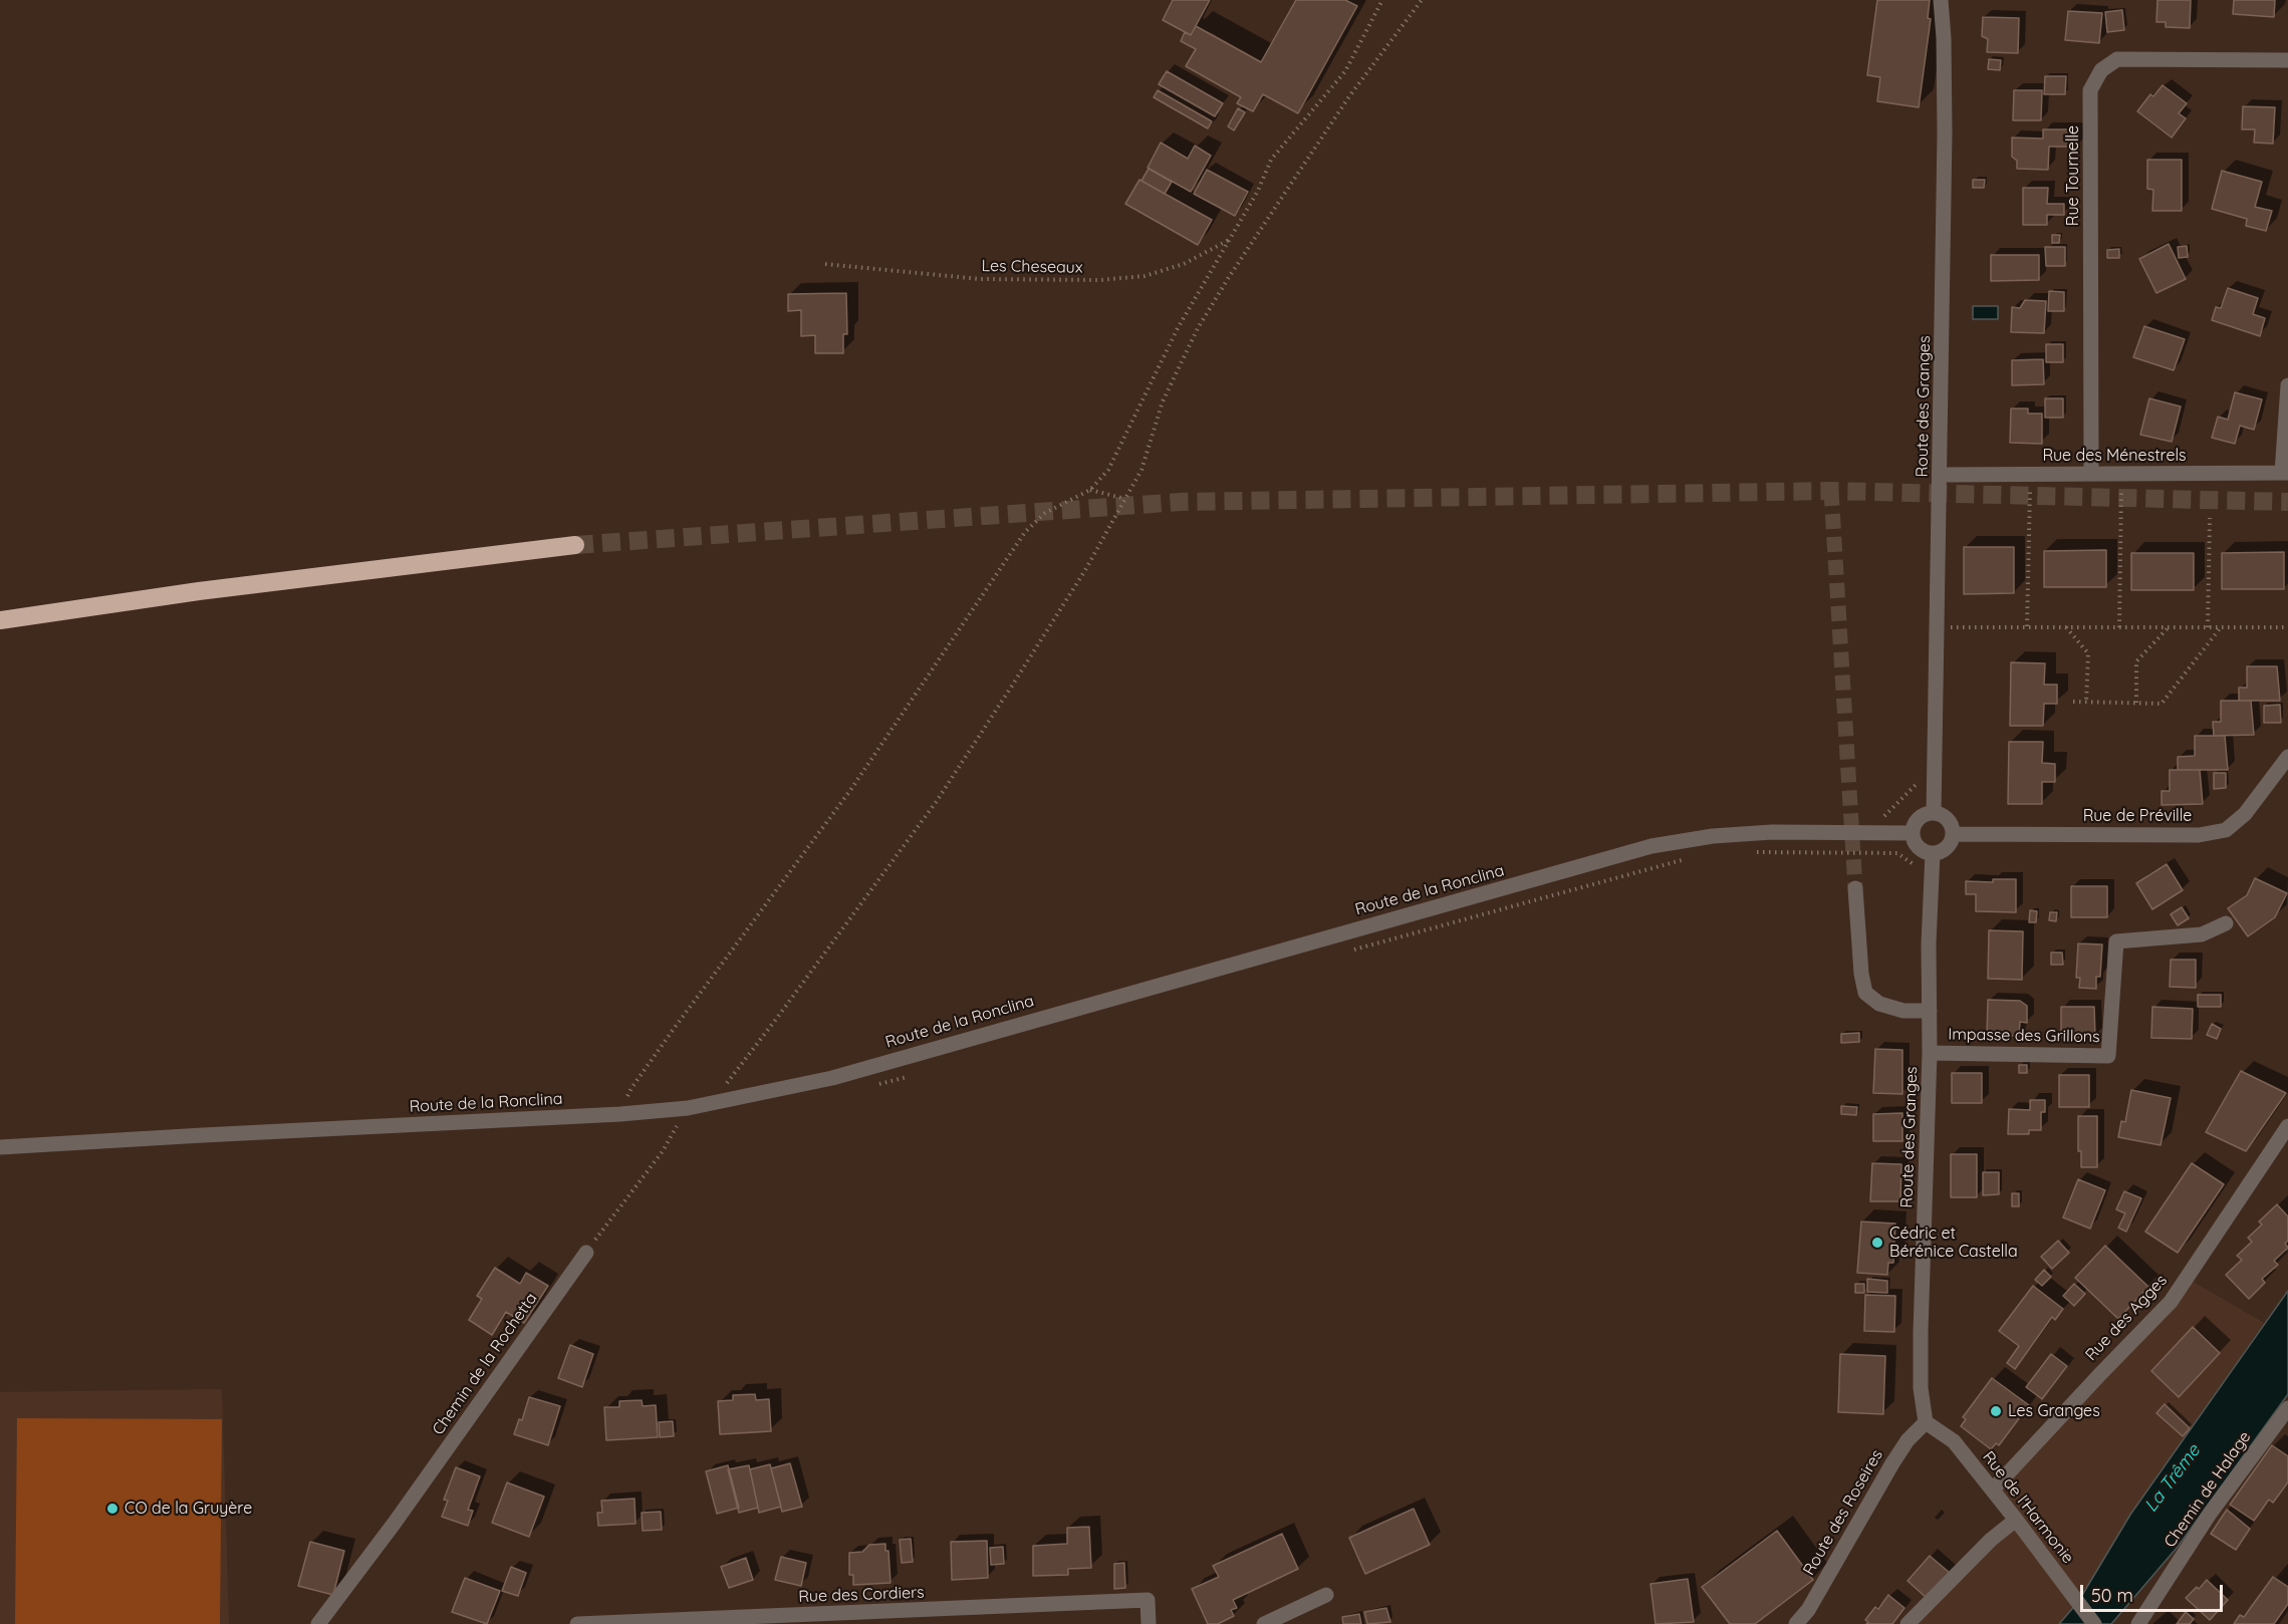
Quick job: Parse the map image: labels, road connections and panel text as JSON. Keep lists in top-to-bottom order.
{
  "streets": {
    "street": [
      "Rue Tournelle",
      "Route des Granges",
      "Rue des Ménestrels",
      "Rue de Préville",
      "Route de la Ronclina",
      "Impasse des Grillons",
      "Rue des Agges",
      "Chemin de la Rochetta",
      "Chemin de Halage",
      "Rue de l'Harmonie",
      "Route des Roseires",
      "Rue des Cordiers"
    ],
    "path": ["Les Cheseaux"]
  },
  "crossings": [
    ["Rue Tournelle", "Rue des Ménestrels"],
    ["Route des Granges", "Rue des Ménestrels"],
    ["Route des Granges", "Rue de Préville"],
    ["Route des Granges", "Route de la Ronclina"],
    ["Route des Granges", "Impasse des Grillons"],
    ["Route des Granges", "Rue de l'Harmonie"],
    ["Route des Granges", "Route des Roseires"],
    ["Rue de Préville", "Route de la Ronclina"],
    ["Rue des Agges", "Rue de l'Harmonie"],
    ["Rue de l'Harmonie", "Route des Roseires"]
  ],
  "water": ["La Trême"],
  "places": ["Cédric et Bérénice Castella", "Les Granges", "CO de la Gruyère"],
  "scale_bar": "50 m"
}
